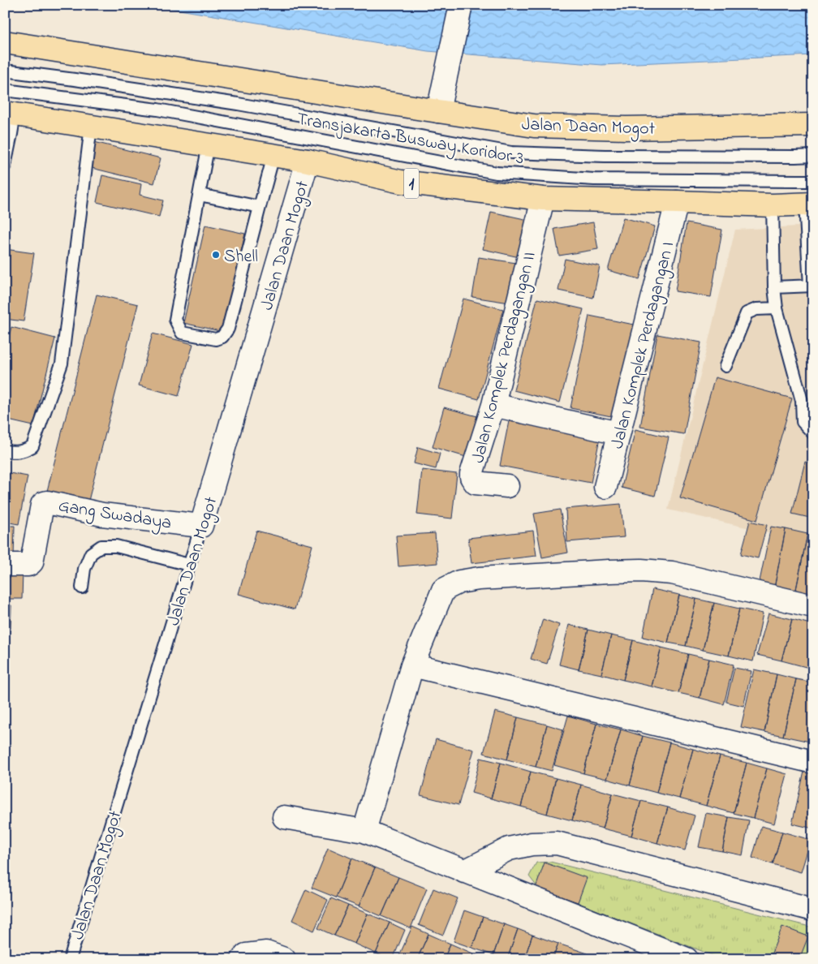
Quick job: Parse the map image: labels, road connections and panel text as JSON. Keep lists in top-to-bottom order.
{
  "streets": {
    "highway": ["Jalan Daan Mogot", "1"],
    "street": ["Jalan Komplek Perdagangan I", "Jalan Komplek Perdagangan II", "Gang Swadaya"],
    "lane": ["Transjakarta Busway Koridor 3"]
  },
  "crossings": [
    ["Jalan Daan Mogot", "Jalan Komplek Perdagangan I"],
    ["Jalan Daan Mogot", "Jalan Komplek Perdagangan II"],
    ["Jalan Daan Mogot", "Gang Swadaya"]
  ],
  "places": ["Shell"]
}
